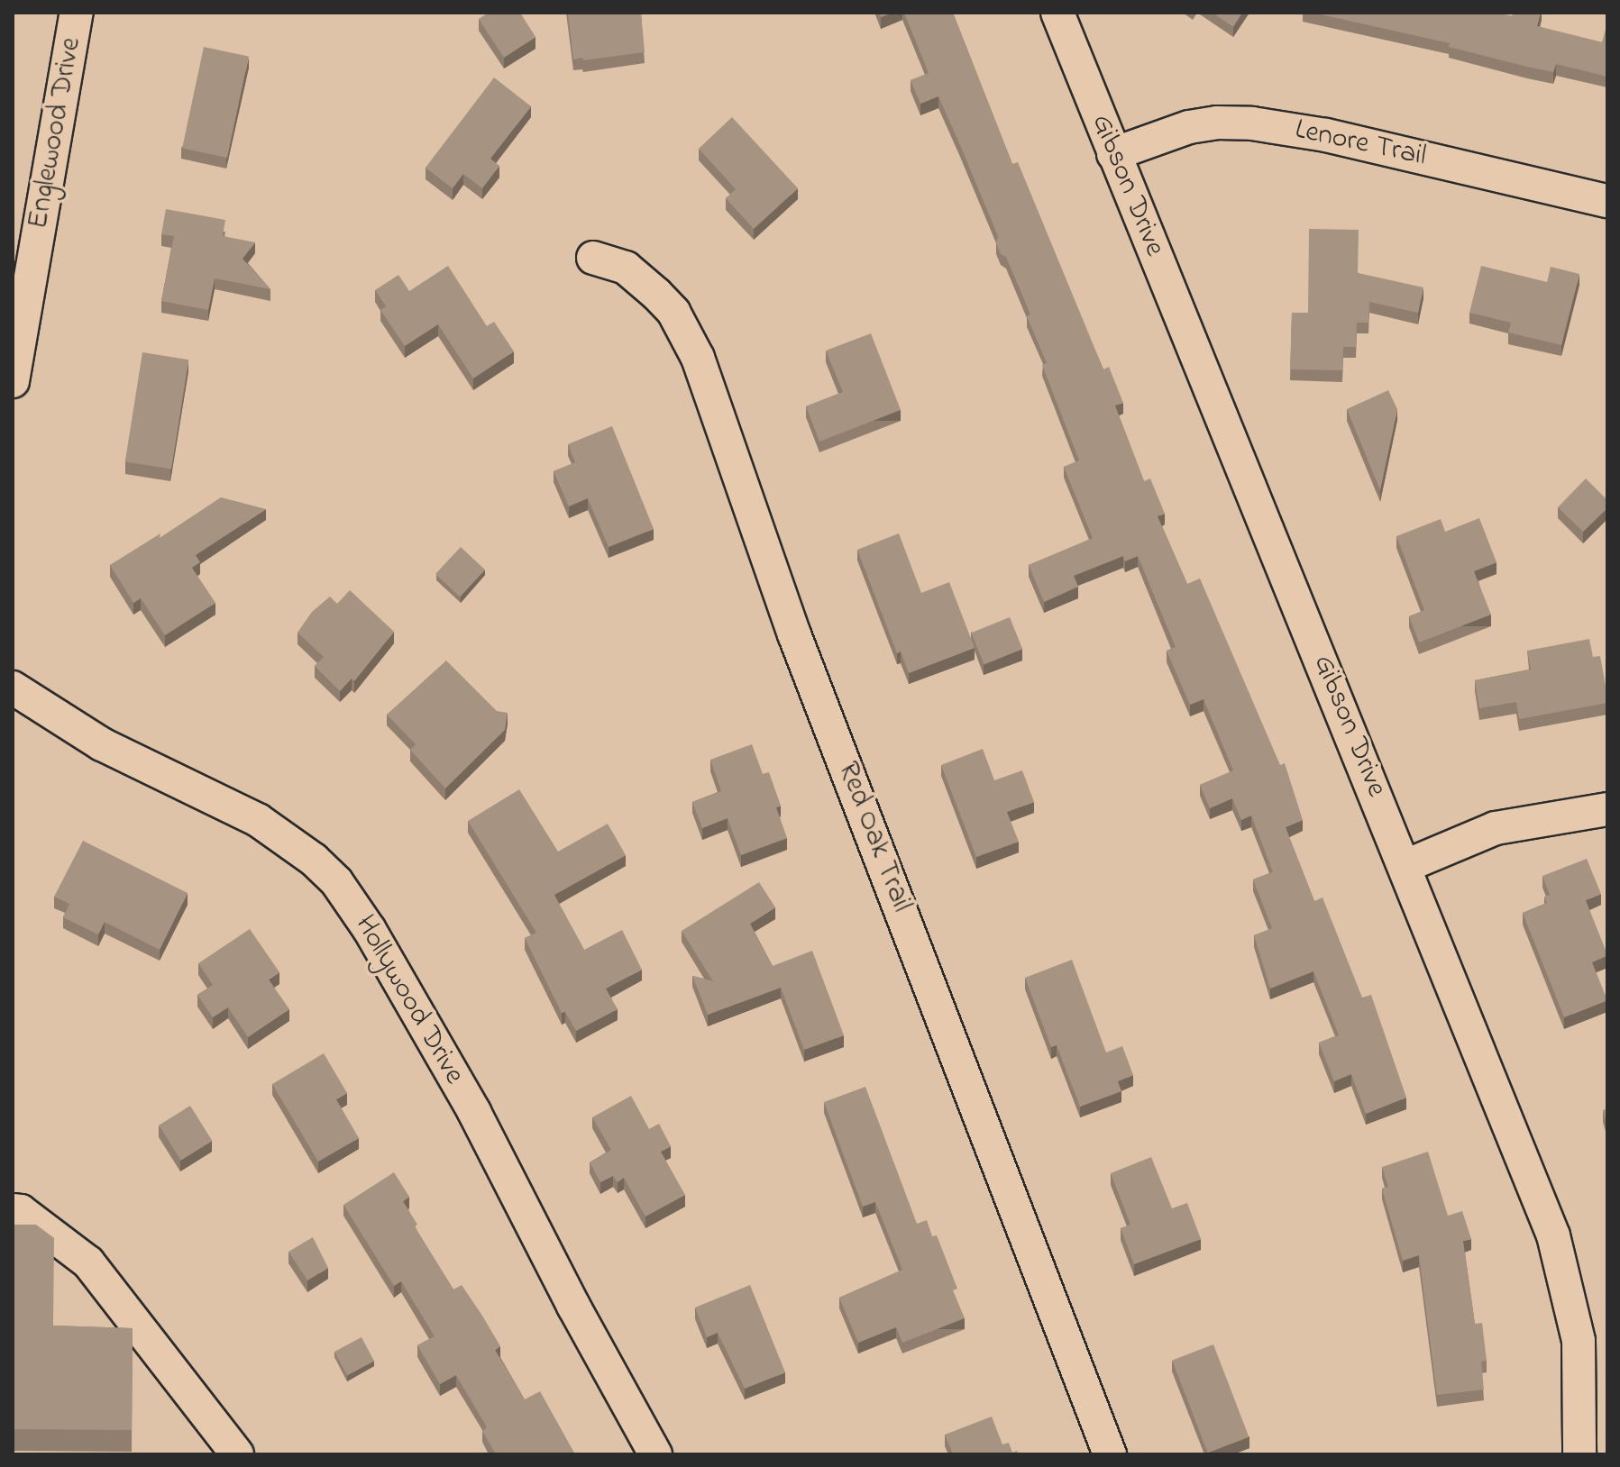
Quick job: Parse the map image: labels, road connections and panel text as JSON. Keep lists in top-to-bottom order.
{
  "streets": {
    "street": [
      "Englewood Drive",
      "Lenore Trail",
      "Gibson Drive",
      "Red Oak Trail",
      "Hollywood Drive"
    ]
  },
  "crossings": [
    ["Lenore Trail", "Gibson Drive"]
  ]
}
